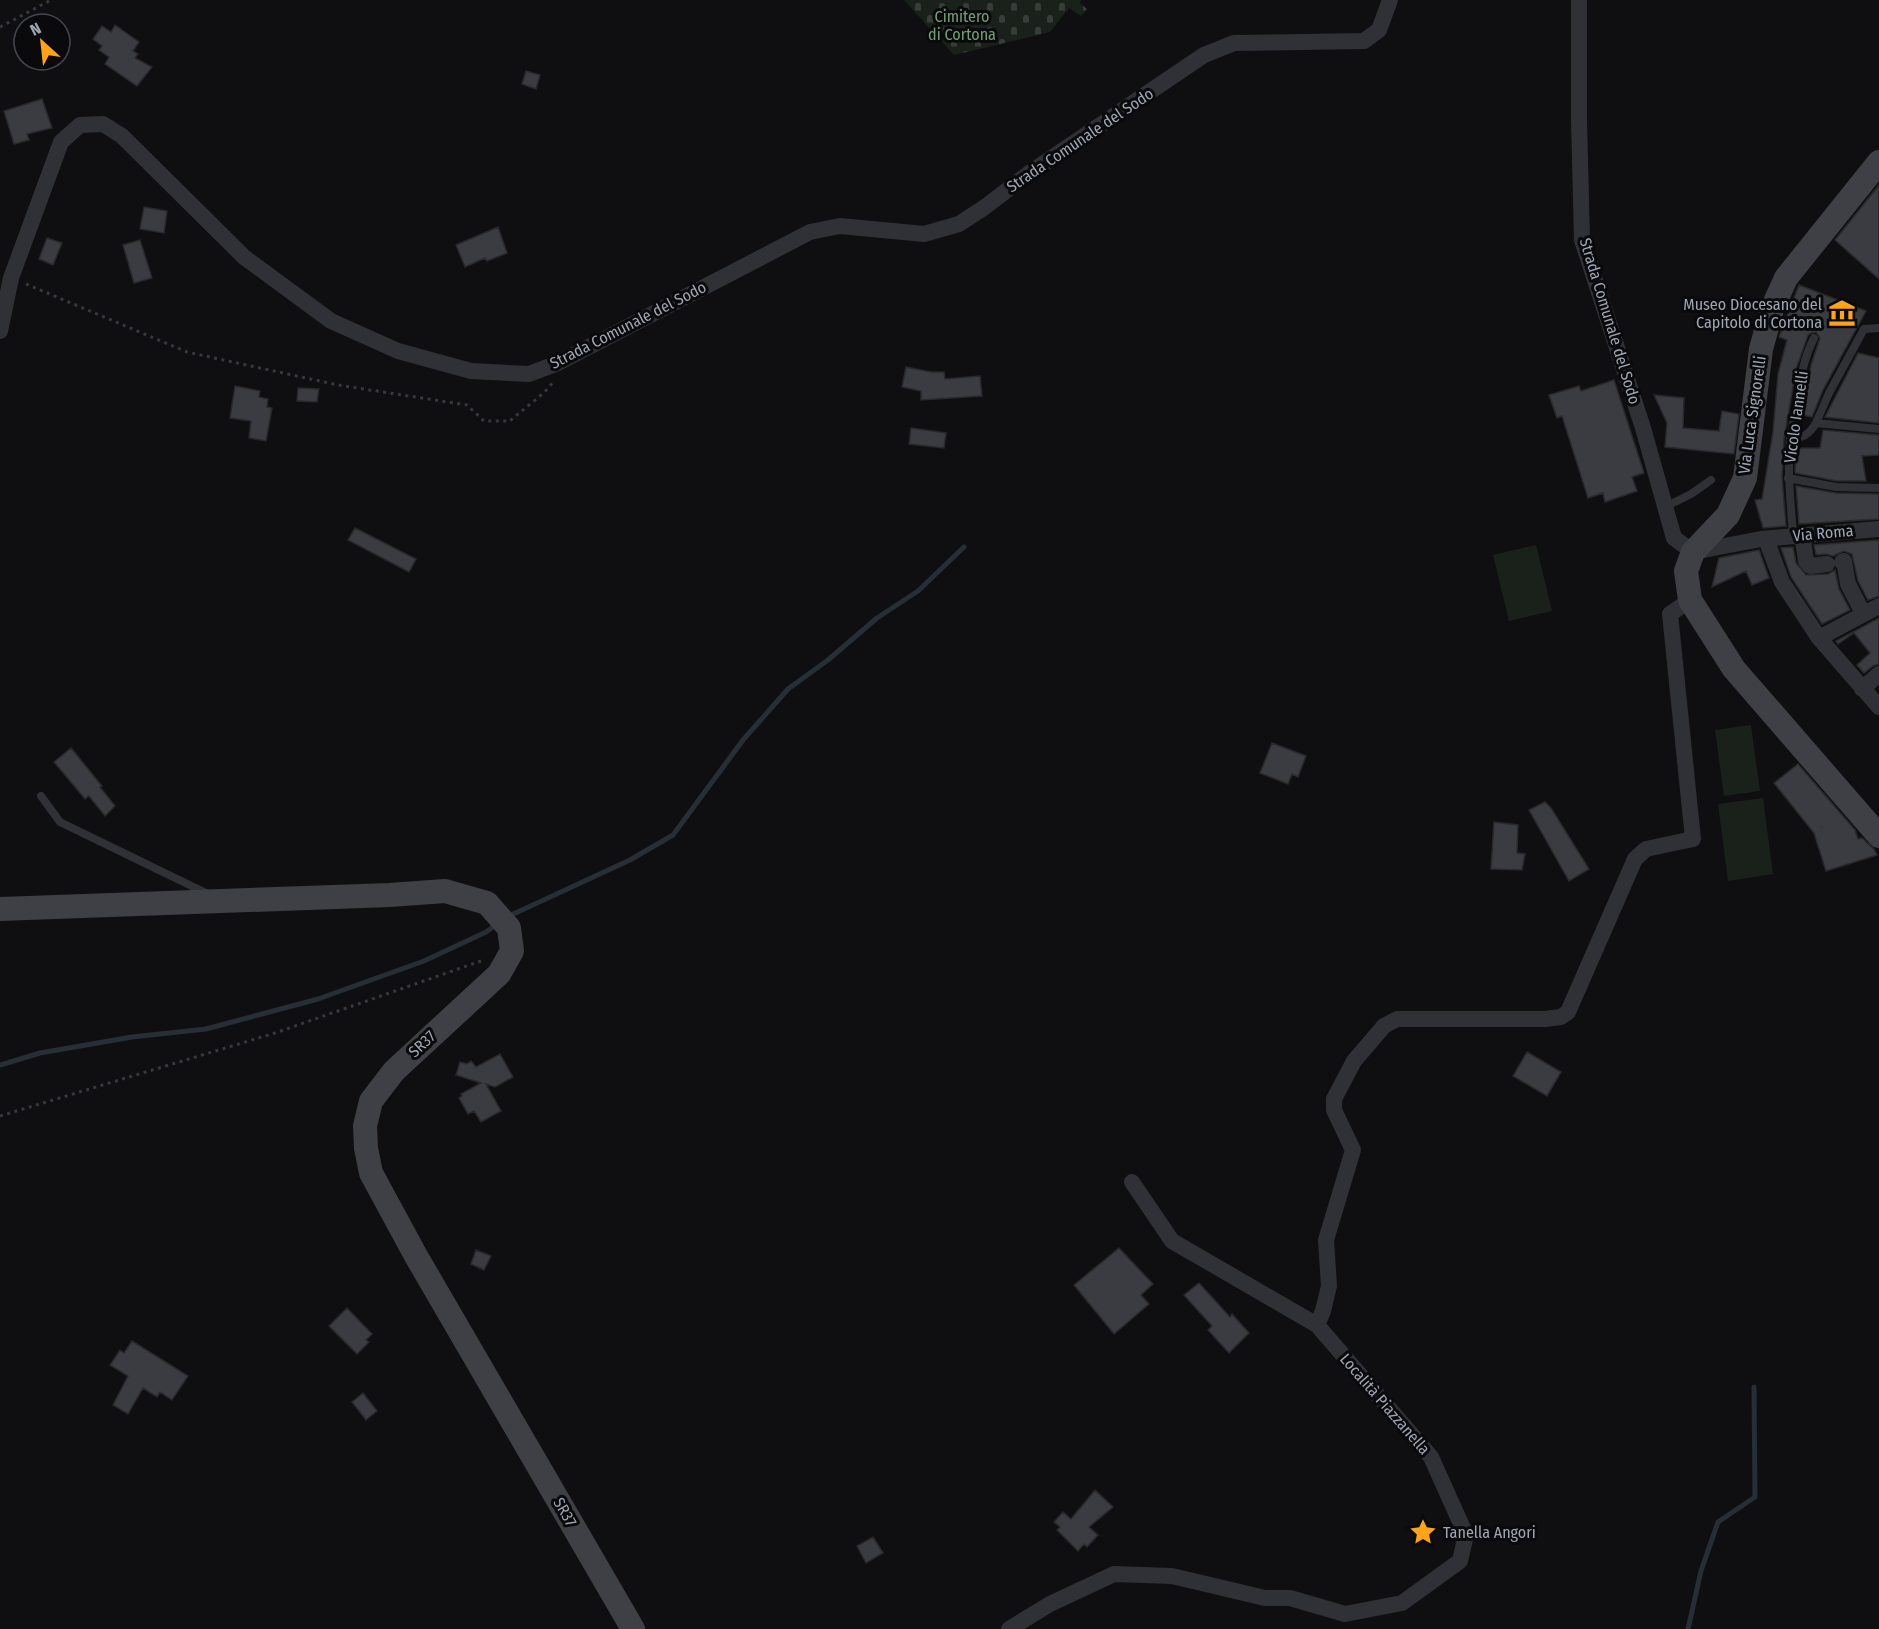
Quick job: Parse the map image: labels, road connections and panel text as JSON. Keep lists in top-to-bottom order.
{
  "streets": {
    "street": [
      "Strada Comunale del Sodo",
      "Via Luca Signorelli",
      "Via Roma",
      "SR37",
      "Località Piazzanella"
    ],
    "lane": ["Vicolo Iannelli"]
  },
  "crossings": [
    ["Strada Comunale del Sodo", "Via Luca Signorelli"],
    ["Vicolo Iannelli", "Via Roma"]
  ],
  "parks": ["Cimitero di Cortona"],
  "places": {
    "museum": ["Museo Diocesano del Capitolo di Cortona"],
    "place": ["Tanella Angori"]
  },
  "north": "top left"
}
